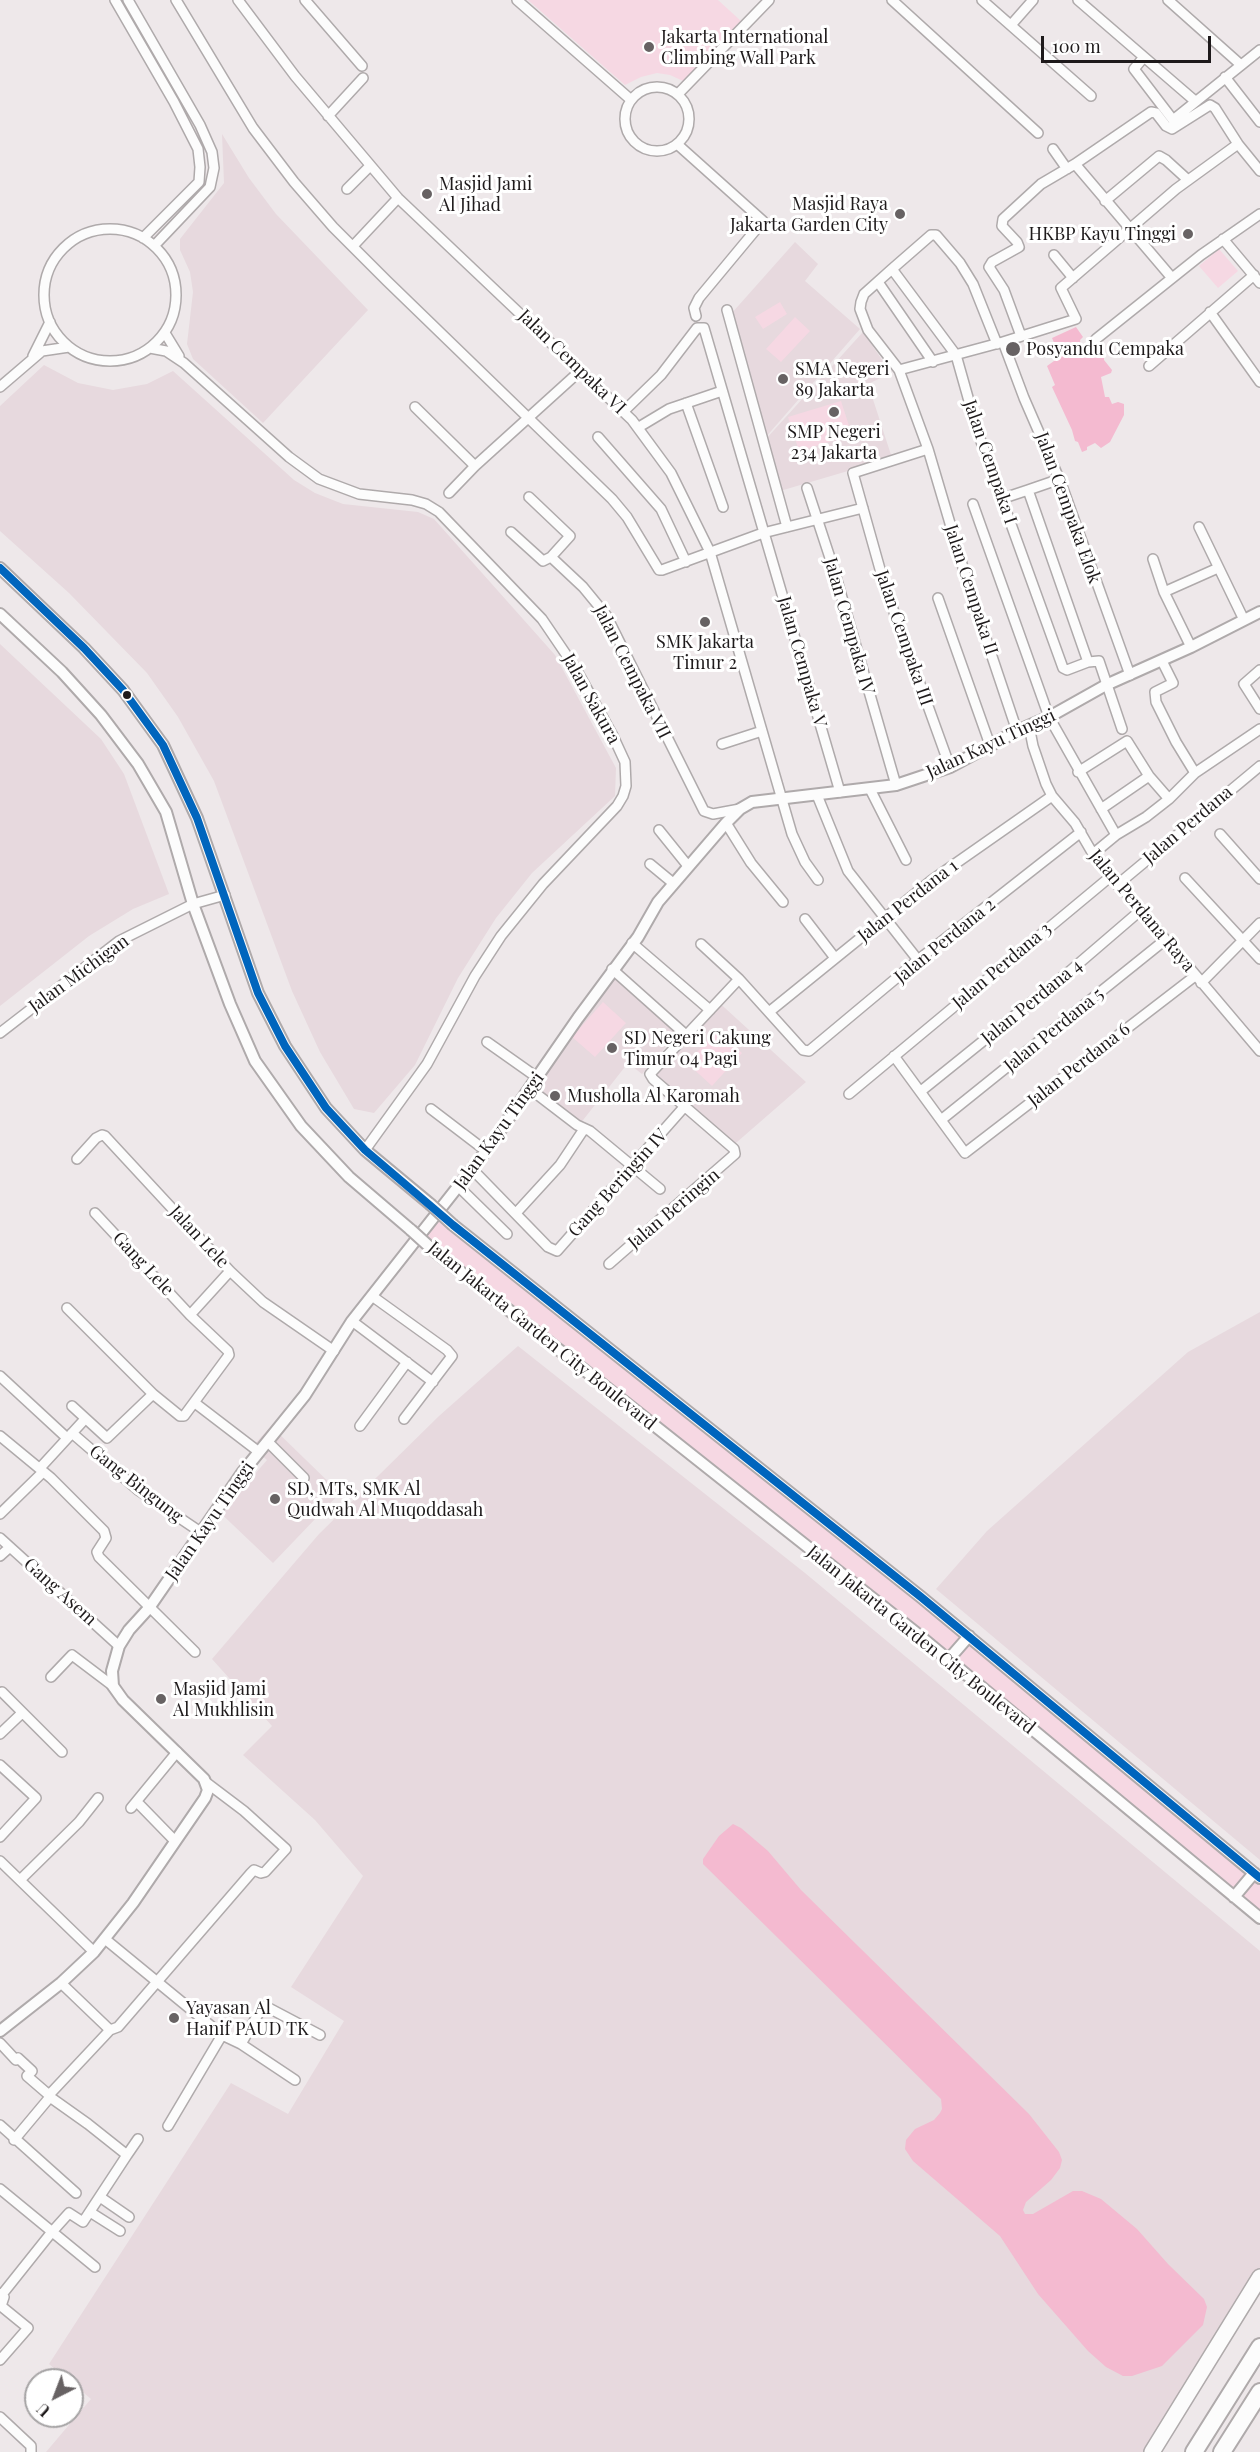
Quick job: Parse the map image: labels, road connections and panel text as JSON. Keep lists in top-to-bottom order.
{
  "streets": {
    "street": [
      "Jalan Cempaka VI",
      "Jalan Cempaka I",
      "Jalan Cempaka Elok",
      "Jalan Cempaka II",
      "Jalan Cempaka IV",
      "Jalan Cempaka III",
      "Jalan Cempaka V",
      "Jalan Cempaka VII",
      "Jalan Sakura",
      "Jalan Kayu Tinggi",
      "Jalan Perdana",
      "Jalan Perdana 1",
      "Jalan Perdana Raya",
      "Jalan Perdana 2",
      "Jalan Perdana 3",
      "Jalan Michigan",
      "Jalan Perdana 4",
      "Jalan Perdana 5",
      "Jalan Perdana 6",
      "Gang Beringin IV",
      "Jalan Beringin",
      "Jalan Lele",
      "Gang Lele",
      "Jalan Jakarta Garden City Boulevard",
      "Gang Bingung",
      "Gang Asem"
    ]
  },
  "crossings": [
    ["Jalan Cempaka VI", "Jalan Cempaka V"],
    ["Jalan Cempaka VI", "Jalan Kayu Tinggi"],
    ["Jalan Cempaka I", "Jalan Cempaka Elok"],
    ["Jalan Cempaka I", "Jalan Cempaka II"],
    ["Jalan Cempaka Elok", "Jalan Cempaka II"],
    ["Jalan Cempaka Elok", "Jalan Kayu Tinggi"],
    ["Jalan Cempaka II", "Jalan Cempaka III"],
    ["Jalan Cempaka II", "Jalan Kayu Tinggi"],
    ["Jalan Cempaka IV", "Jalan Kayu Tinggi"],
    ["Jalan Cempaka III", "Jalan Kayu Tinggi"],
    ["Jalan Cempaka V", "Jalan Kayu Tinggi"],
    ["Jalan Cempaka VII", "Jalan Kayu Tinggi"],
    ["Jalan Sakura", "Jalan Jakarta Garden City Boulevard"],
    ["Jalan Kayu Tinggi", "Jalan Perdana Raya"],
    ["Jalan Kayu Tinggi", "Gang Beringin IV"],
    ["Jalan Kayu Tinggi", "Jalan Lele"],
    ["Jalan Kayu Tinggi", "Gang Bingung"],
    ["Jalan Kayu Tinggi", "Gang Asem"],
    ["Jalan Perdana", "Jalan Perdana Raya"],
    ["Jalan Perdana 1", "Jalan Perdana Raya"],
    ["Jalan Perdana 1", "Jalan Perdana 2"],
    ["Jalan Perdana Raya", "Jalan Perdana 2"],
    ["Jalan Perdana Raya", "Jalan Perdana 3"],
    ["Jalan Perdana Raya", "Jalan Perdana 4"],
    ["Jalan Perdana Raya", "Jalan Perdana 5"],
    ["Jalan Perdana Raya", "Jalan Perdana 6"],
    ["Jalan Michigan", "Jalan Jakarta Garden City Boulevard"],
    ["Jalan Perdana 5", "Jalan Perdana 6"],
    ["Gang Beringin IV", "Jalan Beringin"]
  ],
  "places": [
    "Jakarta International Climbing Wall Park",
    "Masjid Jami Al Jihad",
    "Masjid Raya Jakarta Garden City",
    "HKBP Kayu Tinggi",
    "Posyandu Cempaka",
    "SMA Negeri 89 Jakarta",
    "SMP Negeri 234 Jakarta",
    "SMK Jakarta Timur 2",
    "SD Negeri Cakung Timur 04 Pagi",
    "Musholla Al Karomah",
    "SD, MTs, SMK Al Qudwah Al Muqoddasah",
    "Masjid Jami Al Mukhlisin",
    "Yayasan Al Hanif PAUD TK"
  ],
  "scale_bar": "100 m",
  "north": "bottom left"
}
